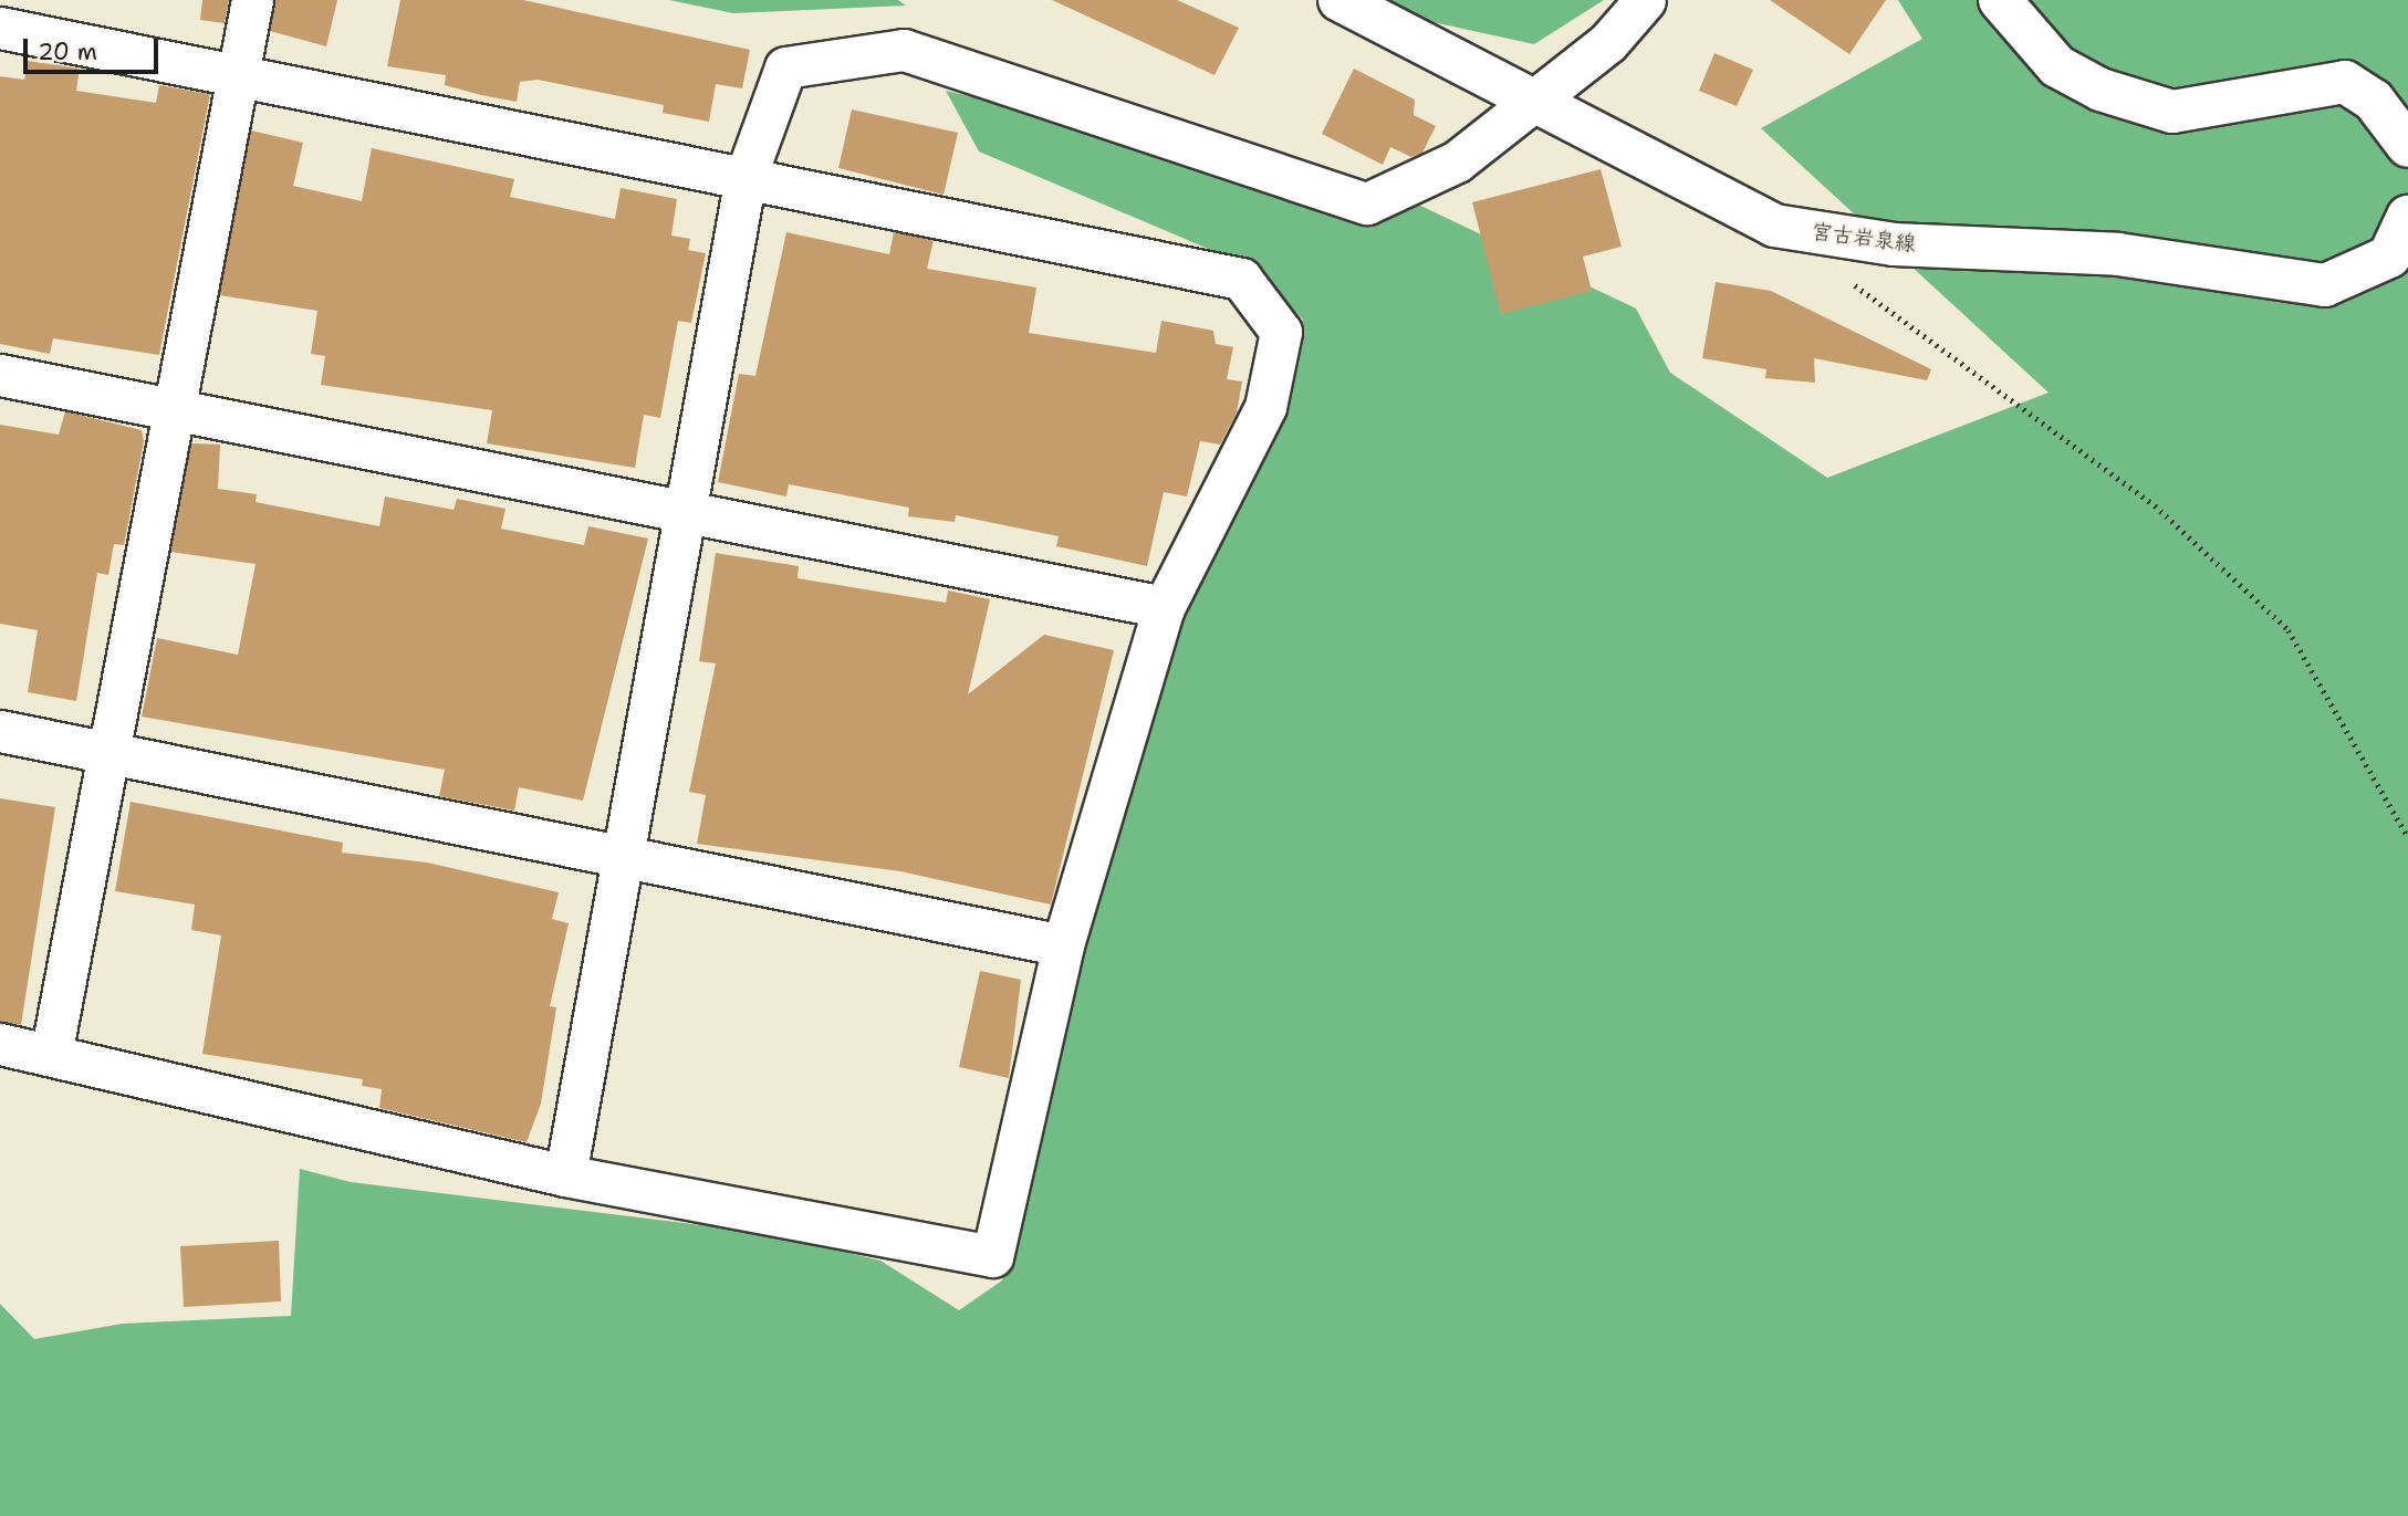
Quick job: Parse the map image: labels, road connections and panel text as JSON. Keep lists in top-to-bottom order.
{
  "streets": {
    "main road": ["宮古岩泉線"]
  },
  "scale_bar": "20 m"
}
